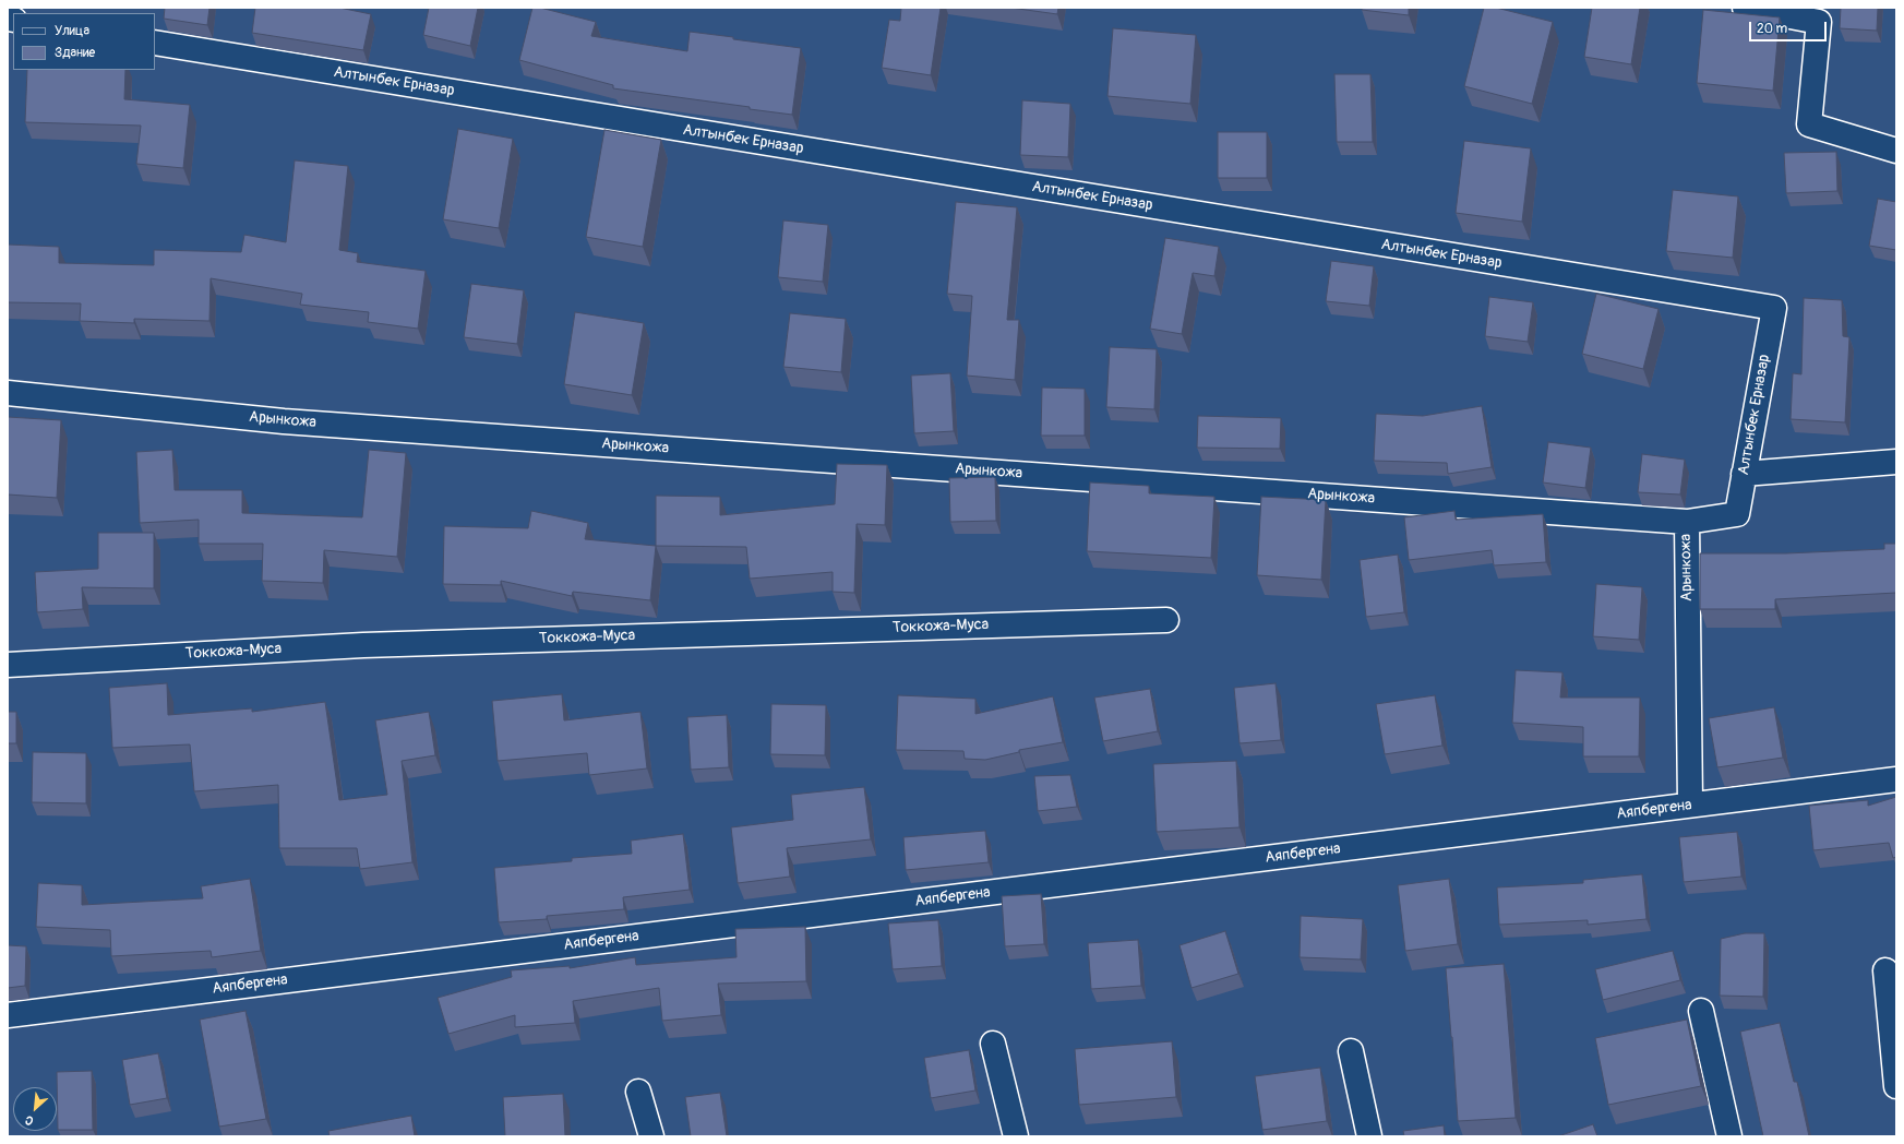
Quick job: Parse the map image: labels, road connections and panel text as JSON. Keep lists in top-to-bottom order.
{
  "streets": {
    "street": [
      "Алтынбек Ерназар",
      "Арынкожа",
      "Токкожа-Муса",
      "Аяпбергена"
    ]
  },
  "crossings": [
    ["Алтынбек Ерназар", "Арынкожа"],
    ["Арынкожа", "Аяпбергена"]
  ],
  "legend": ["Улица", "Здание"],
  "scale_bar": "20 m",
  "north": "bottom left"
}
